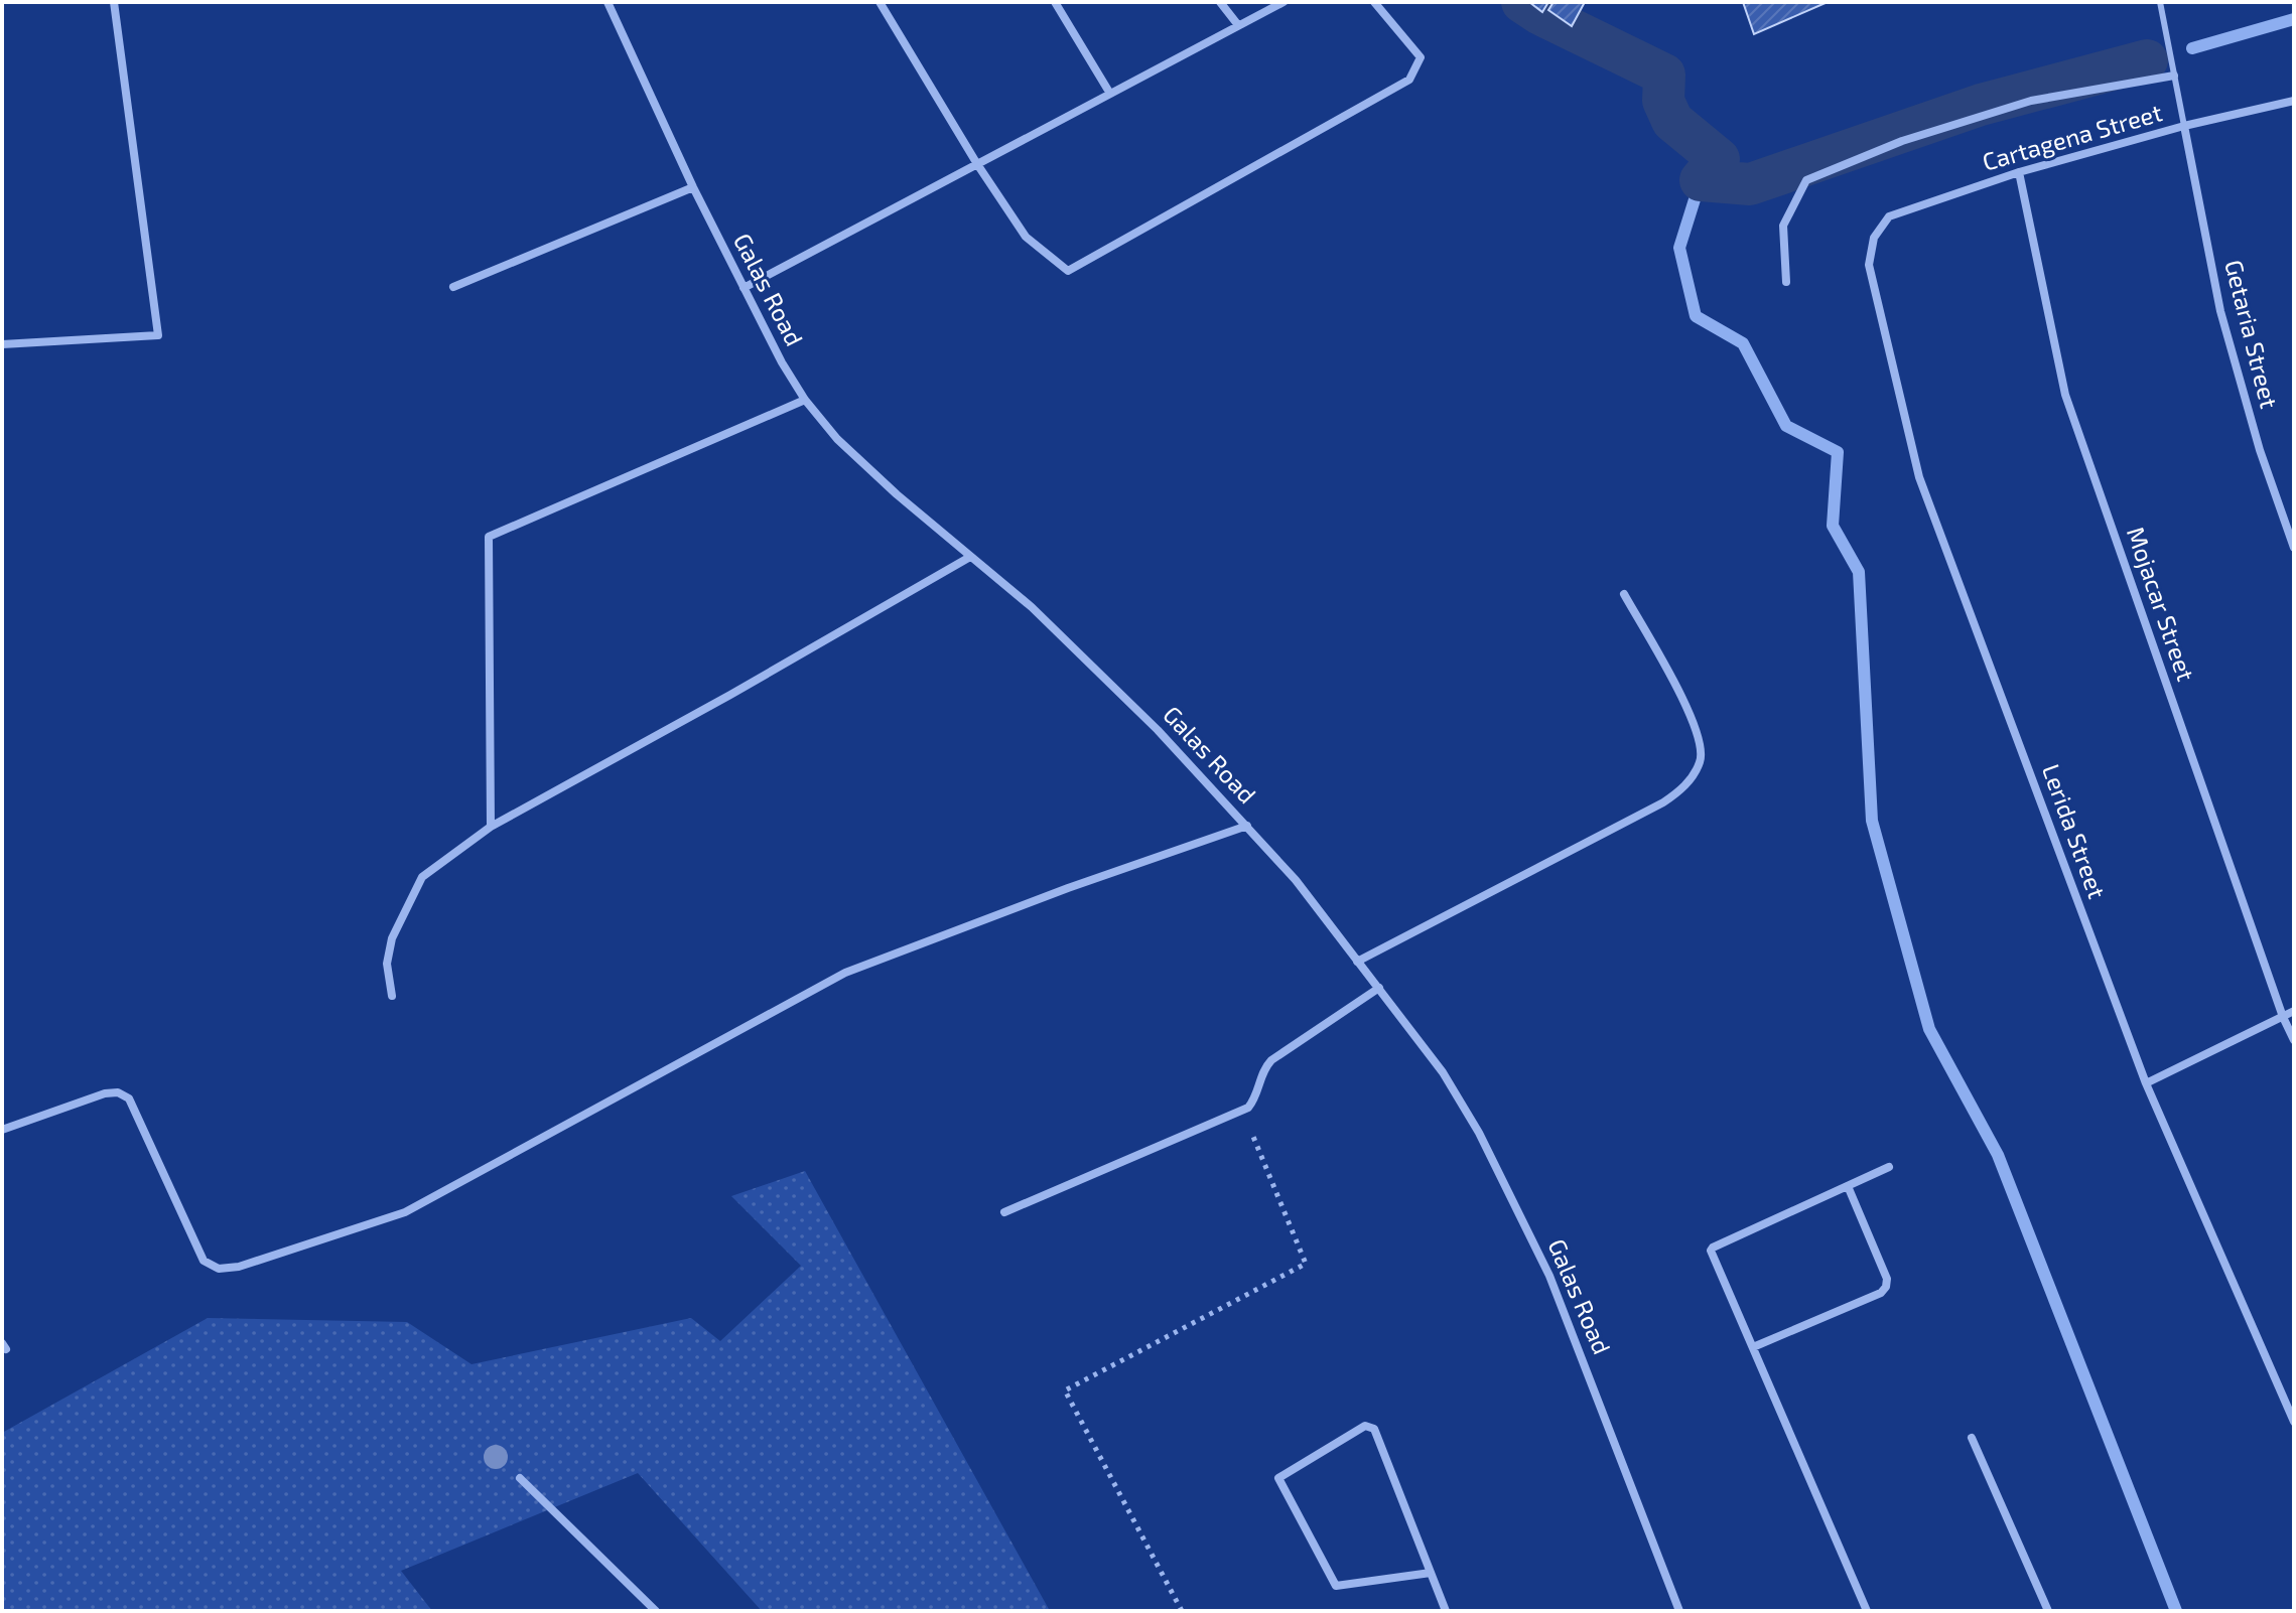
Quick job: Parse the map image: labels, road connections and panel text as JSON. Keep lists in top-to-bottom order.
{
  "streets": {
    "street": [
      "Cartagena Street",
      "Galas Road",
      "Getaria Street",
      "Mojacar Street",
      "Lerida Street"
    ]
  },
  "crossings": [
    ["Cartagena Street", "Getaria Street"],
    ["Cartagena Street", "Mojacar Street"],
    ["Cartagena Street", "Lerida Street"]
  ]
}
